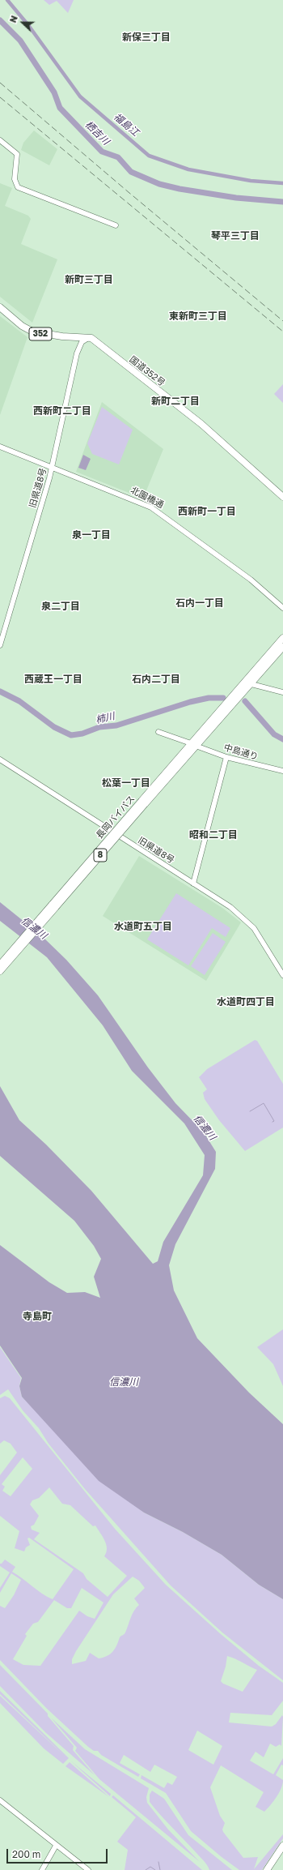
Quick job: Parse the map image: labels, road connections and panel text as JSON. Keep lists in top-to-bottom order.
{
  "streets": {
    "highway": [
      "352",
      "国道352号",
      "長岡バイパス",
      "8"
    ],
    "street": ["旧県道8号", "北園橋通", "中島通り"]
  },
  "crossings": [
    ["352", "国道352号"],
    ["352", "旧県道8号"],
    ["国道352号", "旧県道8号"],
    ["旧県道8号", "北園橋通"],
    ["中島通り", "長岡バイパス"]
  ],
  "districts": [
    "新保三丁目",
    "琴平三丁目",
    "新町三丁目",
    "東新町三丁目",
    "新町二丁目",
    "西新町二丁目",
    "西新町一丁目",
    "泉一丁目",
    "石内一丁目",
    "泉二丁目",
    "西蔵王一丁目",
    "石内二丁目",
    "松葉一丁目",
    "昭和二丁目",
    "水道町五丁目",
    "水道町四丁目",
    "寺島町"
  ],
  "water": [
    "福島江",
    "栖吉川",
    "柿川",
    "信濃川"
  ],
  "scale_bar": "200 m",
  "north": "left"
}
